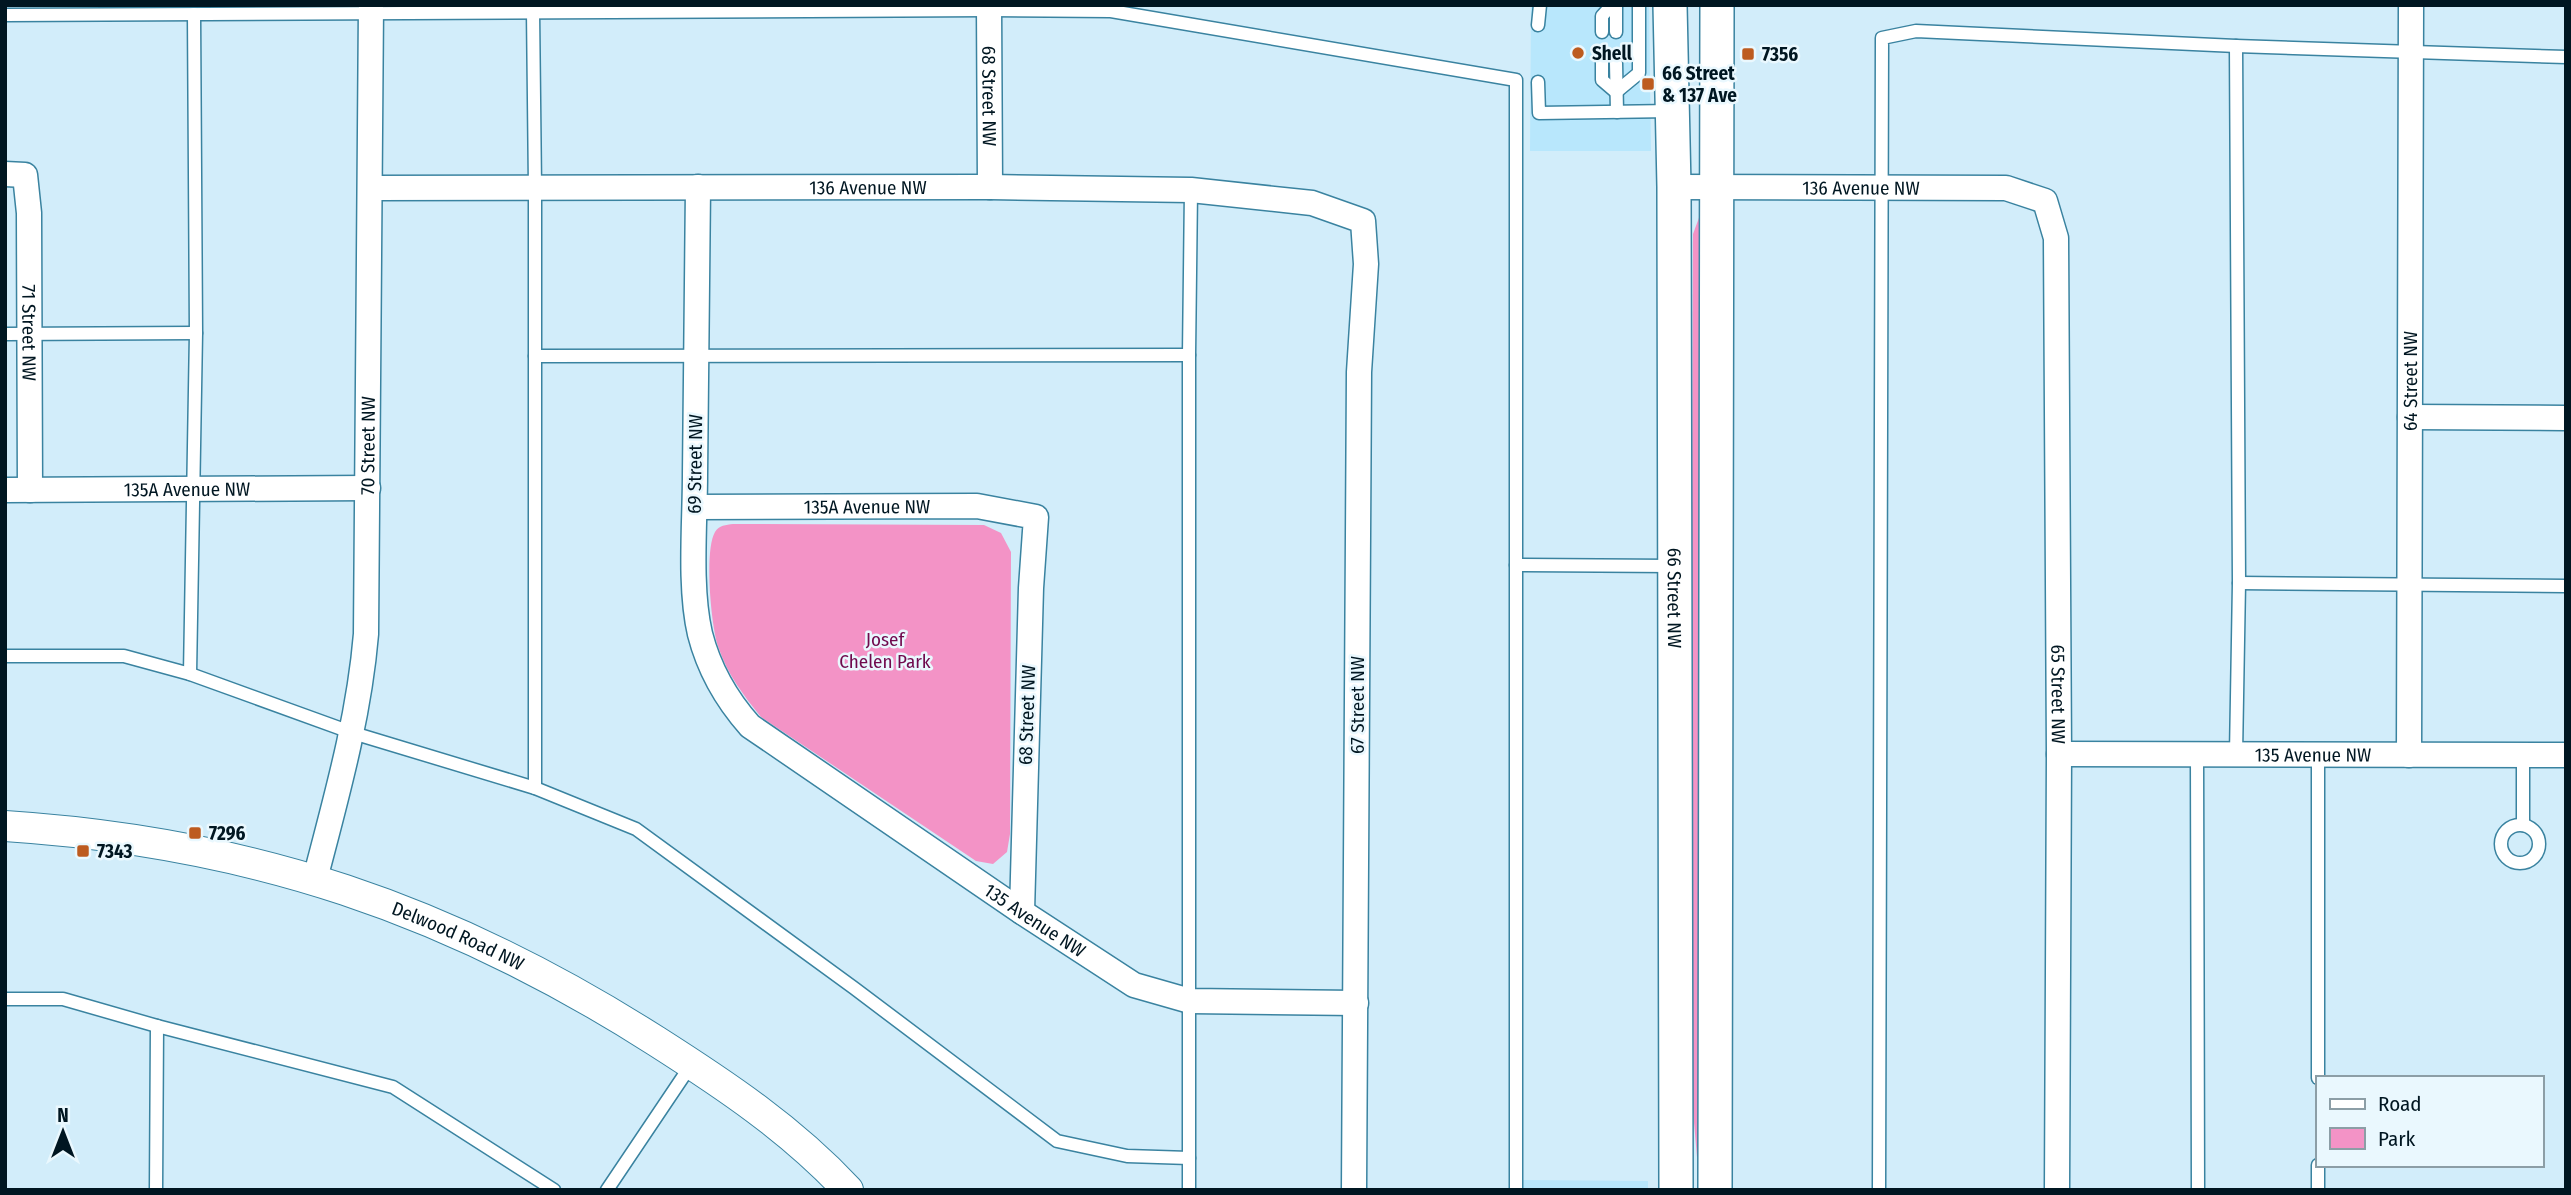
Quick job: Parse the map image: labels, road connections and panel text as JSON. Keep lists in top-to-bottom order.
{
  "streets": {
    "main road": ["66 Street NW"],
    "street": [
      "68 Street NW",
      "136 Avenue NW",
      "71 Street NW",
      "64 Street NW",
      "70 Street NW",
      "69 Street NW",
      "135A Avenue NW",
      "65 Street NW",
      "67 Street NW",
      "135 Avenue NW",
      "Delwood Road NW"
    ]
  },
  "crossings": [
    ["68 Street NW", "136 Avenue NW"],
    ["68 Street NW", "135A Avenue NW"],
    ["68 Street NW", "135 Avenue NW"],
    ["136 Avenue NW", "70 Street NW"],
    ["136 Avenue NW", "69 Street NW"],
    ["136 Avenue NW", "66 Street NW"],
    ["136 Avenue NW", "65 Street NW"],
    ["136 Avenue NW", "67 Street NW"],
    ["71 Street NW", "135A Avenue NW"],
    ["64 Street NW", "135 Avenue NW"],
    ["70 Street NW", "135A Avenue NW"],
    ["70 Street NW", "Delwood Road NW"],
    ["69 Street NW", "135A Avenue NW"],
    ["69 Street NW", "135 Avenue NW"],
    ["65 Street NW", "135 Avenue NW"],
    ["67 Street NW", "135 Avenue NW"]
  ],
  "parks": ["Josef Chelen Park"],
  "places": {
    "other": ["Shell"],
    "transit": [
      "7356",
      "66 Street & 137 Ave",
      "7296",
      "7343"
    ]
  },
  "legend": ["Road", "Park"],
  "north": "top"
}
